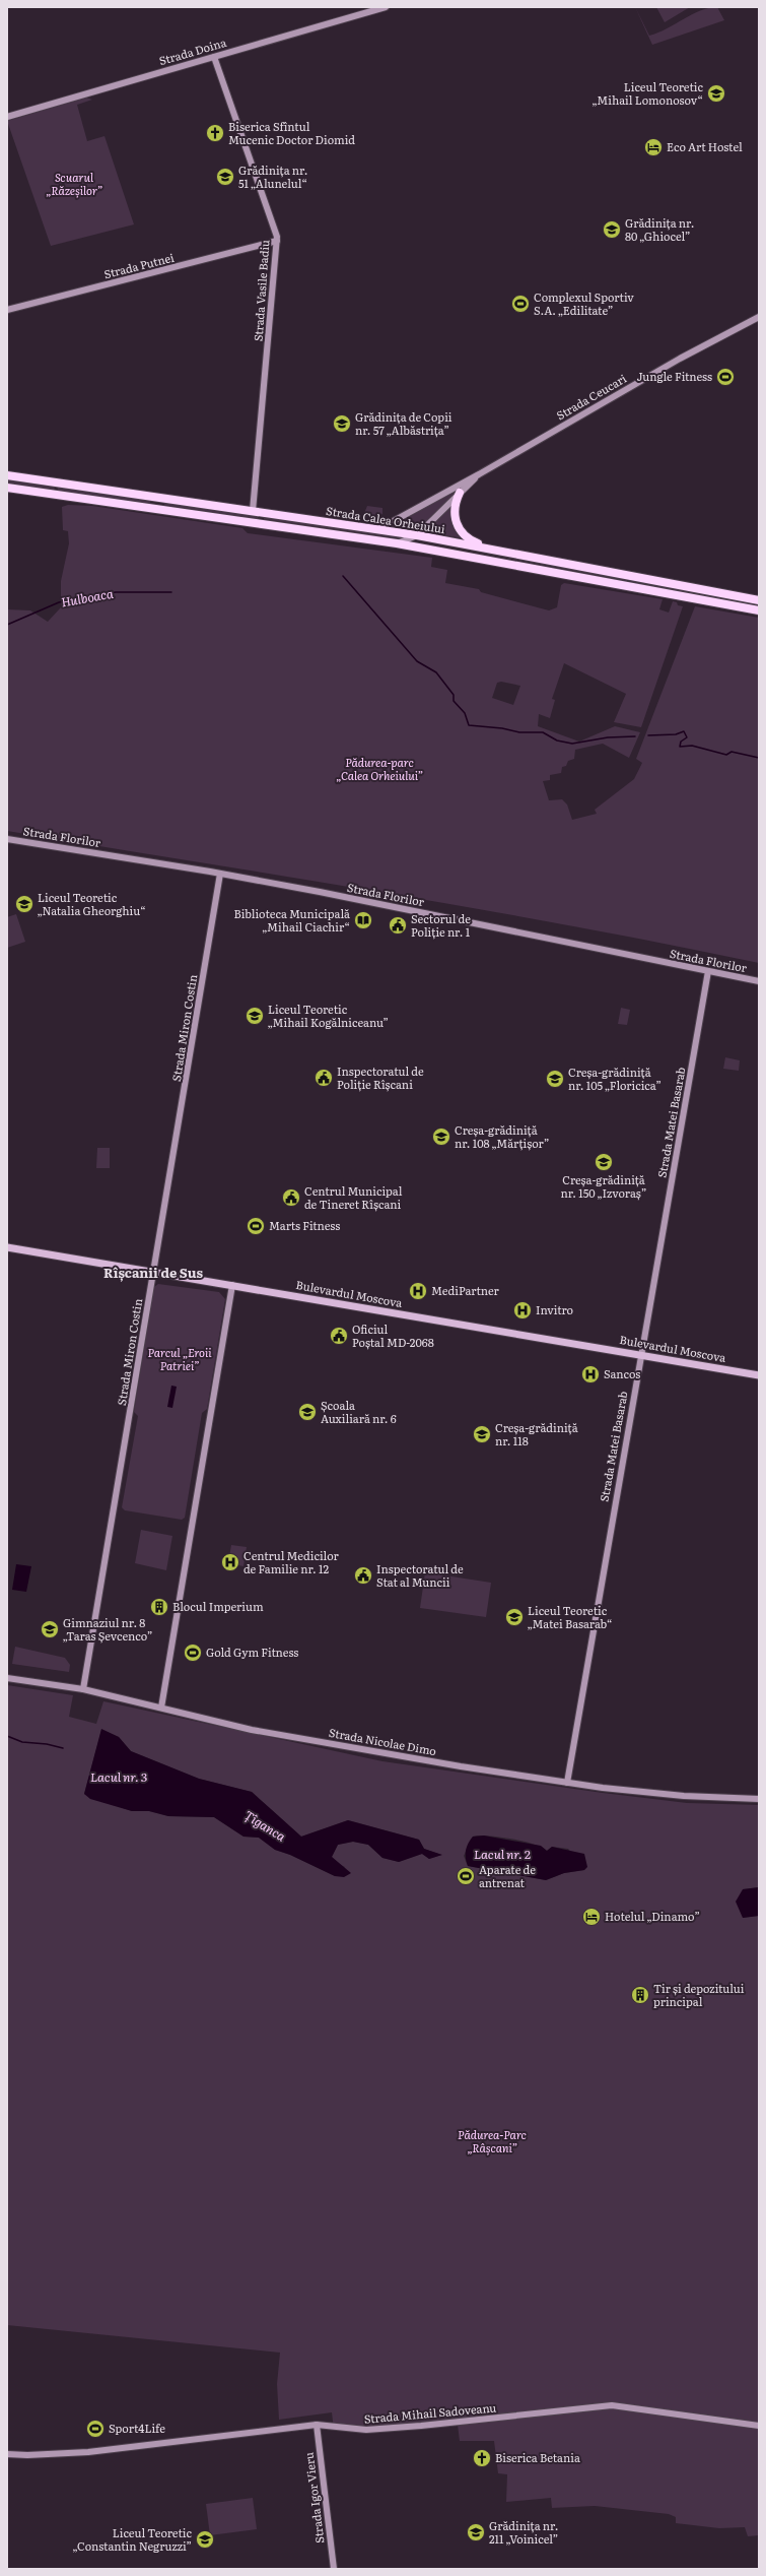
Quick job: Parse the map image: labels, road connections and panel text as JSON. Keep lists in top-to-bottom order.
{
  "streets": {
    "highway": ["Strada Calea Orheiului"],
    "main road": ["Bulevardul Moscova"],
    "street": [
      "Strada Doina",
      "Strada Putnei",
      "Strada Vasile Badiu",
      "Strada Ceucari",
      "Strada Florilor",
      "Strada Miron Costin",
      "Strada Matei Basarab",
      "Strada Nicolae Dimo",
      "Strada Mihail Sadoveanu",
      "Strada Igor Vieru"
    ]
  },
  "crossings": [
    ["Strada Doina", "Strada Vasile Badiu"],
    ["Strada Putnei", "Strada Vasile Badiu"],
    ["Strada Vasile Badiu", "Strada Calea Orheiului"],
    ["Strada Ceucari", "Strada Calea Orheiului"],
    ["Strada Florilor", "Strada Miron Costin"],
    ["Strada Florilor", "Strada Matei Basarab"],
    ["Strada Miron Costin", "Bulevardul Moscova"],
    ["Strada Miron Costin", "Strada Nicolae Dimo"],
    ["Strada Matei Basarab", "Bulevardul Moscova"],
    ["Strada Matei Basarab", "Strada Nicolae Dimo"],
    ["Strada Mihail Sadoveanu", "Strada Igor Vieru"]
  ],
  "districts": ["Rîșcanii de Sus"],
  "water": [
    "Hulboaca",
    "Lacul nr. 3",
    "Țîganca",
    "Lacul nr. 2"
  ],
  "parks": [
    "Scuarul „Răzeșilor”",
    "Pădurea-parc „Calea Orheiului”",
    "Parcul „Eroii Patriei”",
    "Pădurea-Parc „Râșcani”"
  ],
  "places": {
    "school or university": [
      "Liceul Teoretic „Mihail Lomonosov“",
      "Grădinița nr. 51 „Alunelul“",
      "Grădinița nr. 80 „Ghiocel”",
      "Grădinița de Copii nr. 57 „Albăstrița”",
      "Liceul Teoretic „Natalia Gheorghiu“",
      "Liceul Teoretic „Mihail Kogălniceanu”",
      "Creșa-grădiniță nr. 105 „Floricica”",
      "Creșa-grădiniță nr. 108 „Mărțișor”",
      "Creșa-grădiniță nr. 150 „Izvoraș”",
      "Școala Auxiliară nr. 6",
      "Creșa-grădiniță nr. 118",
      "Liceul Teoretic „Matei Basarab“",
      "Gimnaziul nr. 8 „Taras Șevcenco”",
      "Grădinița nr. 211 „Voinicel”",
      "Liceul Teoretic „Constantin Negruzzi”"
    ],
    "church": ["Biserica Sfîntul Mucenic Doctor Diomid", "Biserica Betania"],
    "hotel": ["Eco Art Hostel", "Hotelul „Dinamo”"],
    "sports": [
      "Complexul Sportiv S.A. „Edilitate”",
      "Jungle Fitness",
      "Marts Fitness",
      "Gold Gym Fitness",
      "Aparate de antrenat",
      "Sport4Life"
    ],
    "library": ["Biblioteca Municipală „Mihail Ciachir“"],
    "public building": [
      "Sectorul de Poliție nr. 1",
      "Inspectoratul de Poliție Rîșcani",
      "Centrul Municipal de Tineret Rîșcani",
      "Oficiul Poștal MD-2068",
      "Inspectoratul de Stat al Muncii"
    ],
    "hospital": [
      "MediPartner",
      "Invitro",
      "Sancos",
      "Centrul Medicilor de Familie nr. 12"
    ],
    "building": ["Blocul Imperium", "Tir și depozitului principal"]
  }
}
